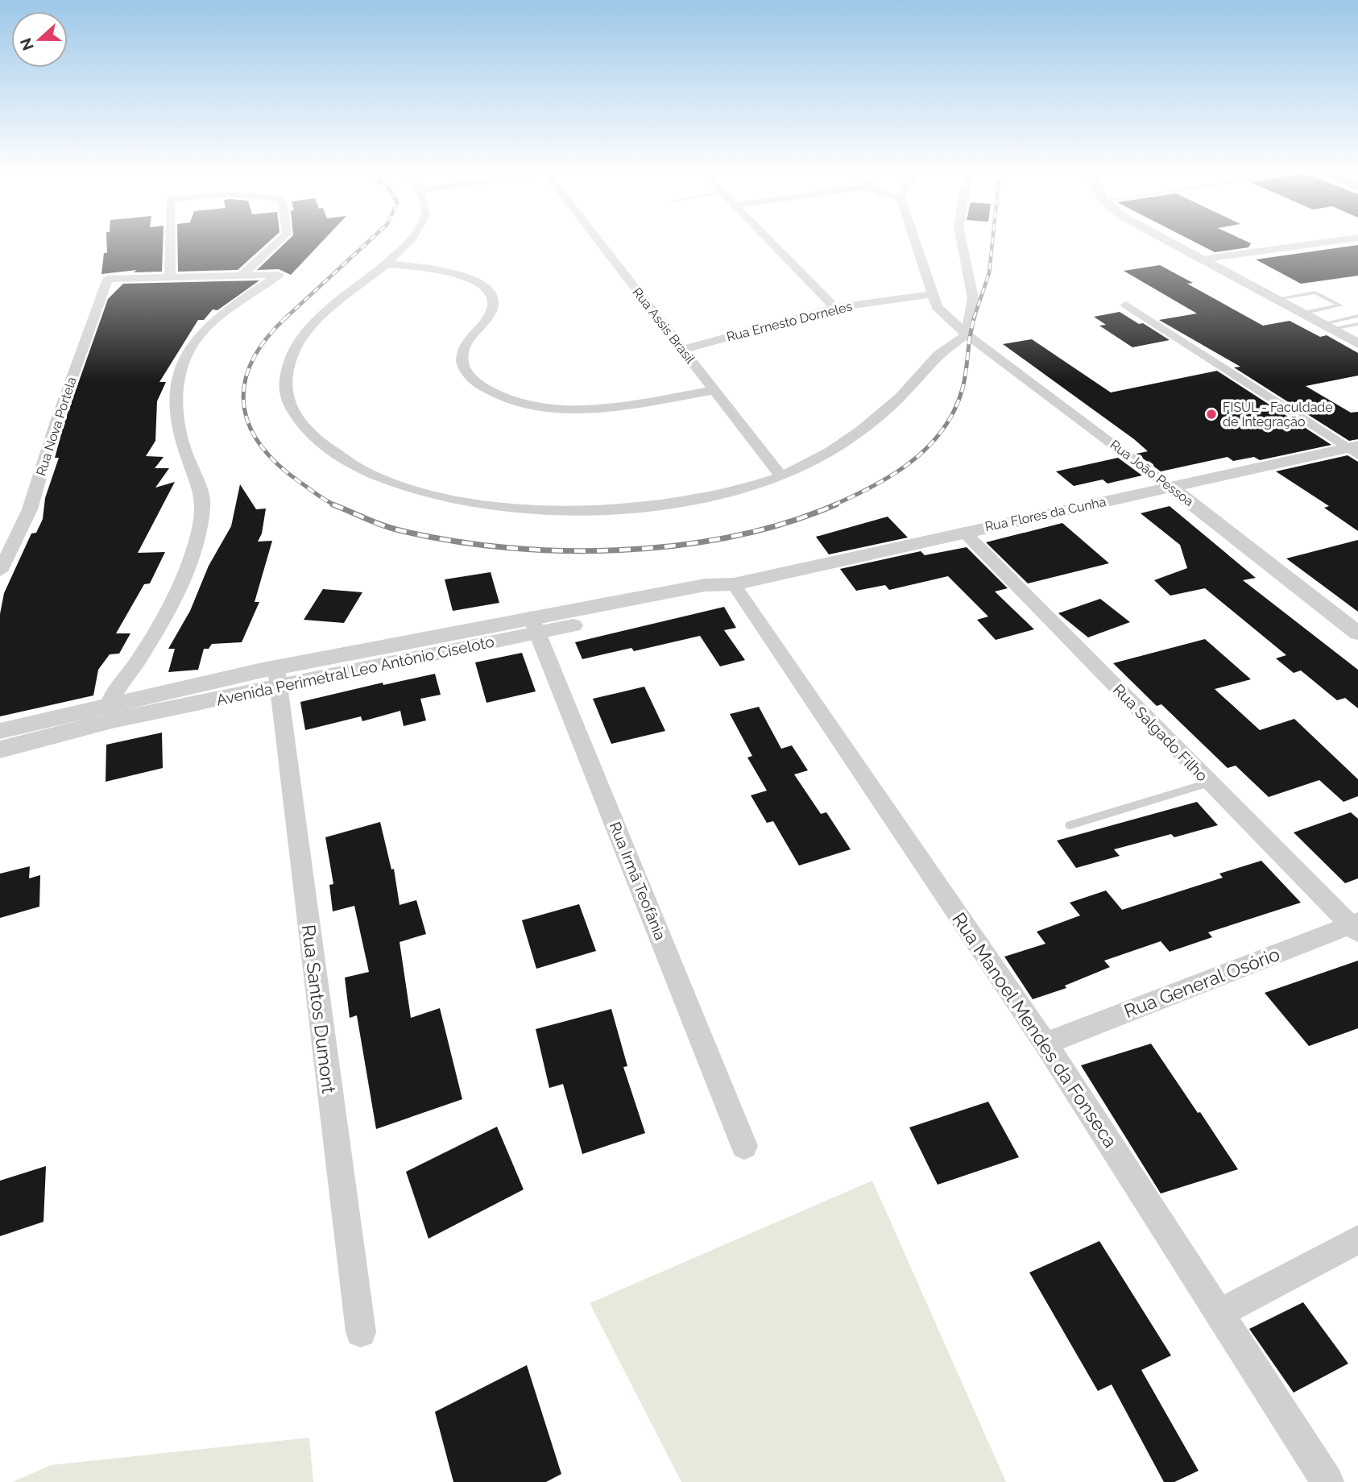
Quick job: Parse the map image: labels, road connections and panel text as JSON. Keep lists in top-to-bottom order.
{
  "streets": {
    "street": [
      "Rua Ernesto Dorneles",
      "Rua Assis Brasil",
      "Rua Nova Portela",
      "Rua João Pessoa",
      "Rua Flores da Cunha",
      "Avenida Perimetral Leo Antônio Ciseloto",
      "Rua Salgado Filho",
      "Rua Irmã Teofânia",
      "Rua General Osório",
      "Rua Santos Dumont",
      "Rua Manoel Mendes da Fonseca"
    ]
  },
  "crossings": [
    ["Rua Ernesto Dorneles", "Rua Assis Brasil"],
    ["Rua Ernesto Dorneles", "Rua João Pessoa"],
    ["Rua João Pessoa", "Rua Flores da Cunha"],
    ["Rua Flores da Cunha", "Avenida Perimetral Leo Antônio Ciseloto"],
    ["Rua Flores da Cunha", "Rua Salgado Filho"],
    ["Rua Flores da Cunha", "Rua Manoel Mendes da Fonseca"],
    ["Avenida Perimetral Leo Antônio Ciseloto", "Rua Irmã Teofânia"],
    ["Avenida Perimetral Leo Antônio Ciseloto", "Rua Santos Dumont"],
    ["Avenida Perimetral Leo Antônio Ciseloto", "Rua Manoel Mendes da Fonseca"],
    ["Rua Salgado Filho", "Rua General Osório"],
    ["Rua General Osório", "Rua Manoel Mendes da Fonseca"]
  ],
  "places": ["FISUL - Faculdade de Integração"],
  "north": "left"
}
